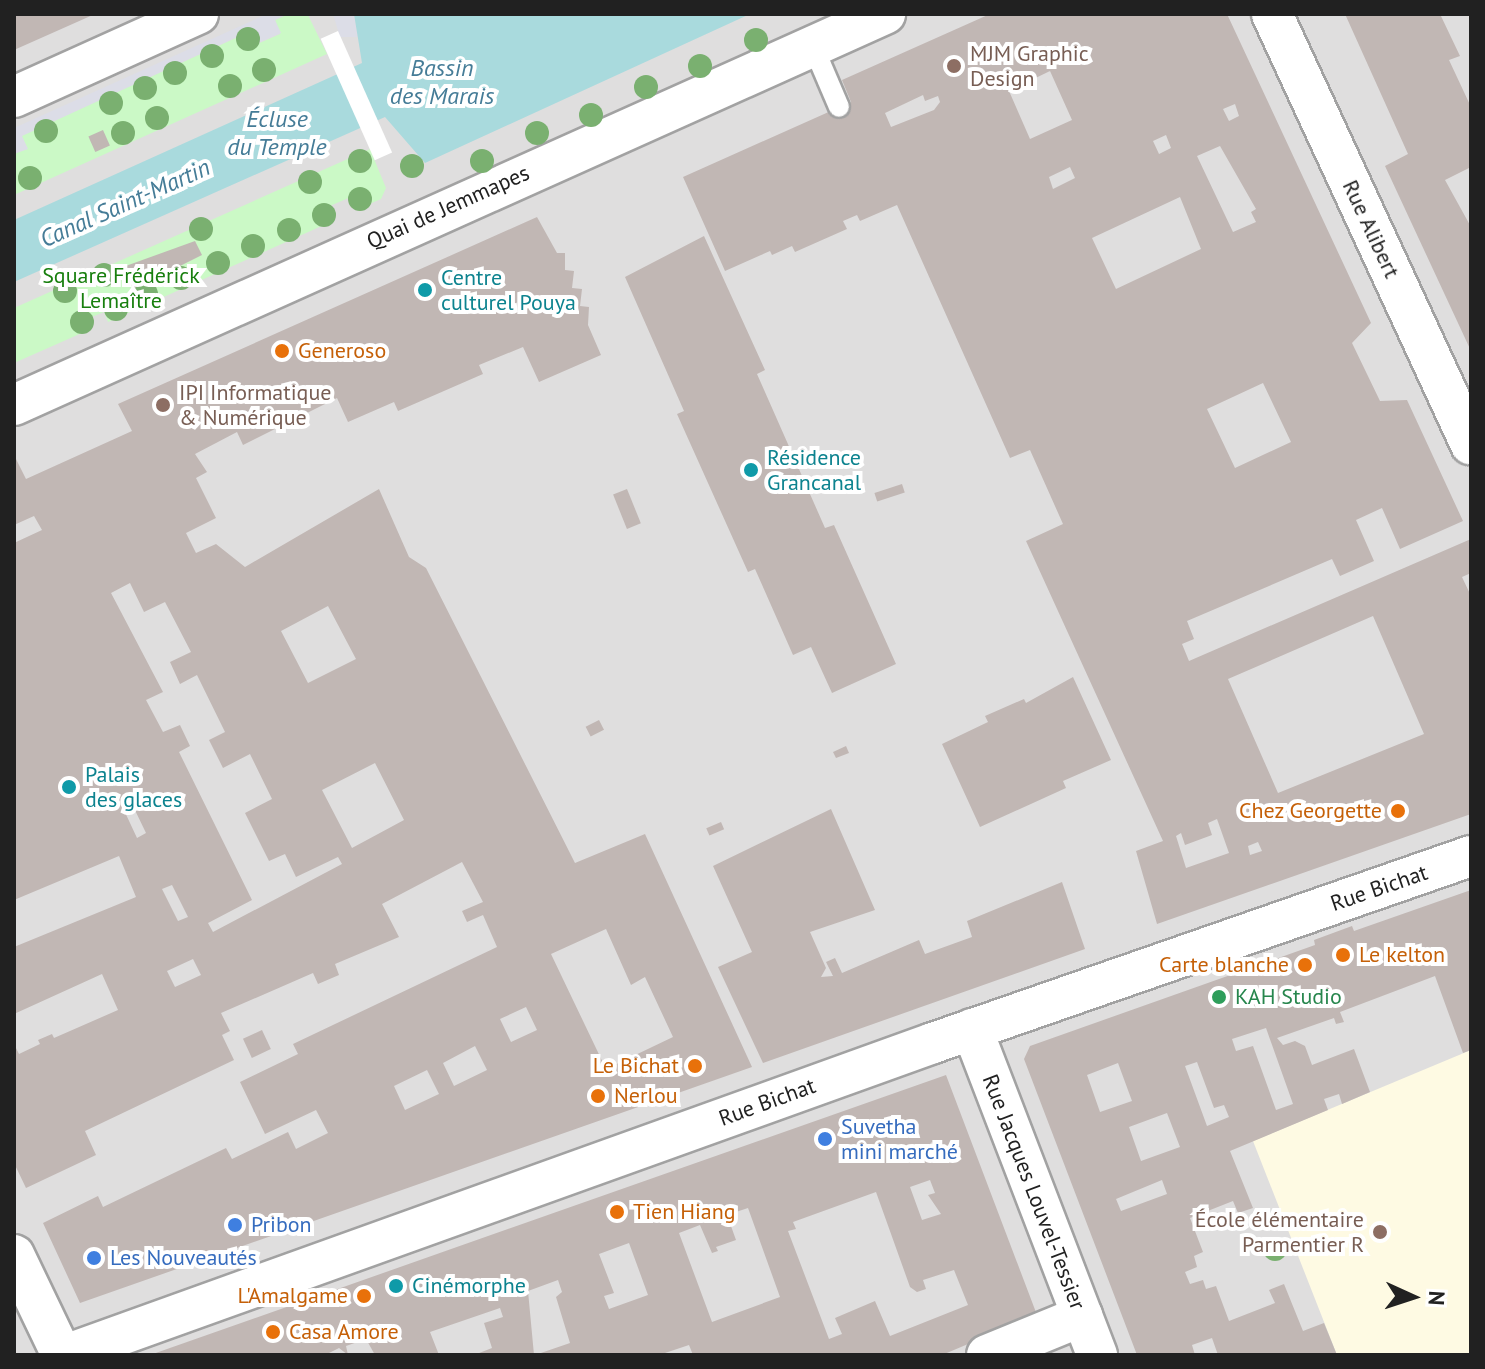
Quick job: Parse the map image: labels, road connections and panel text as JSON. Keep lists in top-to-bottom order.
{
  "streets": {
    "street": [
      "Quai de Jemmapes",
      "Rue Alibert",
      "Rue Bichat",
      "Rue Jacques Louvel-Tessier"
    ]
  },
  "crossings": [
    ["Rue Bichat", "Rue Jacques Louvel-Tessier"]
  ],
  "water": ["Bassin des Marais", "Écluse du Temple", "Canal Saint-Martin"],
  "parks": ["Square Frédérick Lemaître"],
  "places": [
    "MJM Graphic Design",
    "Centre culturel Pouya",
    "Generoso",
    "IPI Informatique & Numérique",
    "Résidence Grancanal",
    "Palais des glaces",
    "Chez Georgette",
    "Le kelton",
    "Carte blanche",
    "KAH Studio",
    "Le Bichat",
    "Nerlou",
    "Suvetha mini marché",
    "Tien Hiang",
    "Pribon",
    "École élémentaire Parmentier R",
    "Les Nouveautés",
    "Cinémorphe",
    "L'Amalgame",
    "Casa Amore"
  ],
  "north": "right"
}
